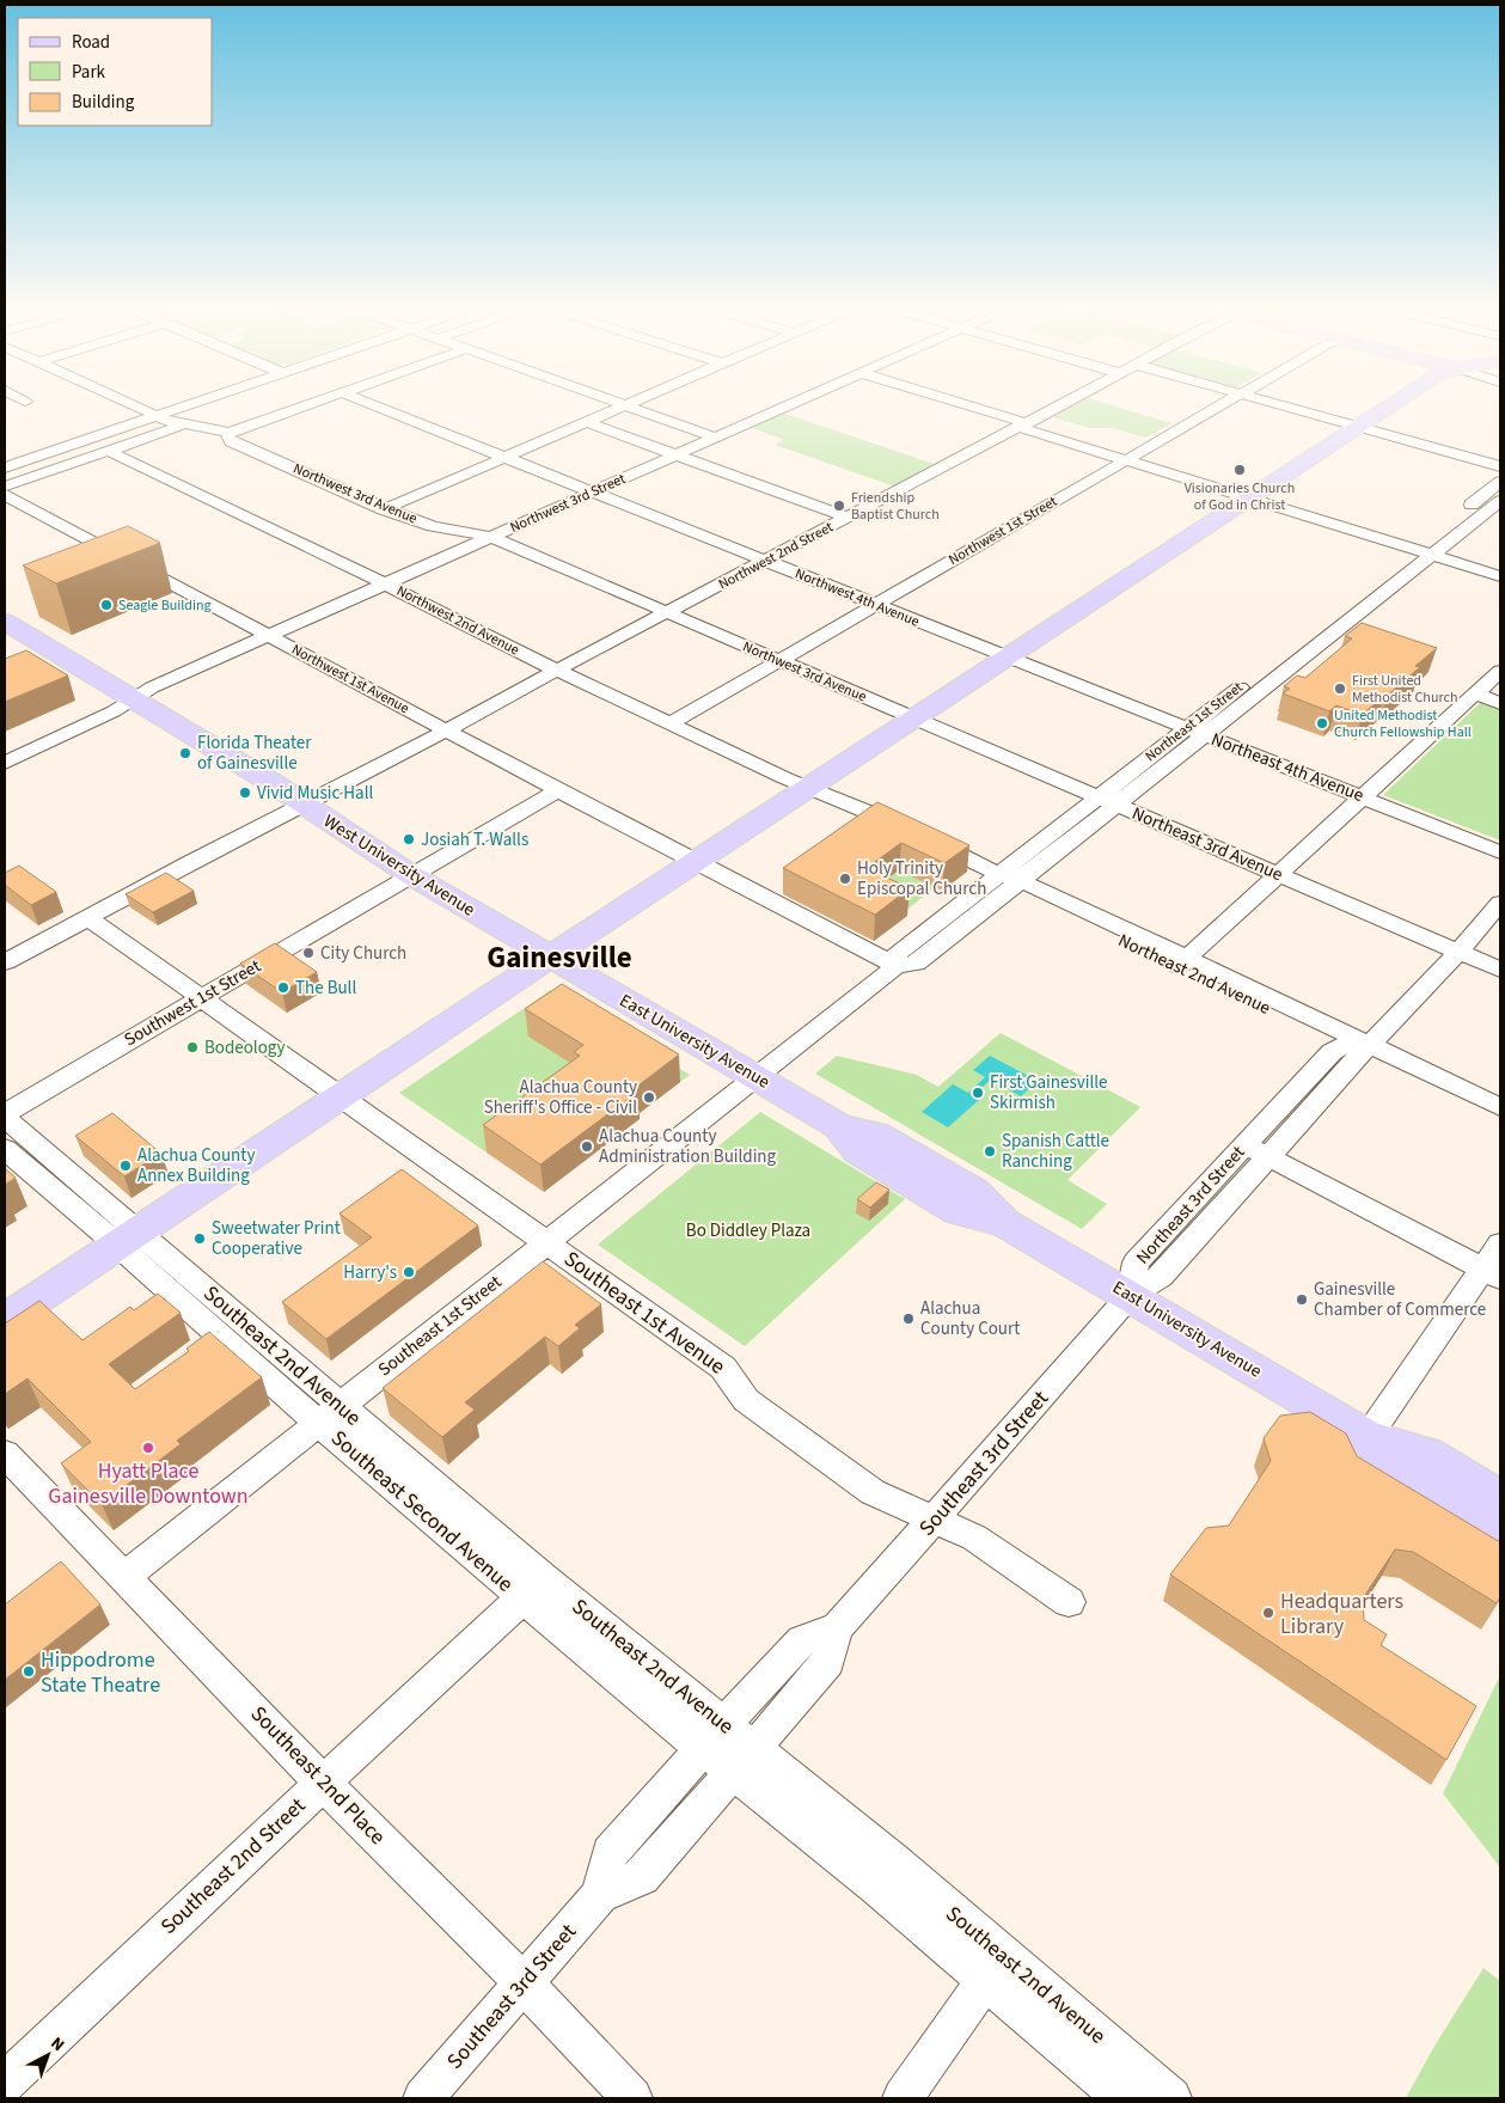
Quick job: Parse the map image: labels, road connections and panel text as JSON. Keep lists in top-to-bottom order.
{
  "streets": {
    "main road": ["West University Avenue", "East University Avenue"],
    "street": [
      "Northwest 3rd Avenue",
      "Northwest 3rd Street",
      "Northwest 1st Street",
      "Northwest 2nd Street",
      "Northwest 4th Avenue",
      "Northwest 2nd Avenue",
      "Northwest 1st Avenue",
      "Northeast 1st Street",
      "Northeast 4th Avenue",
      "Northeast 3rd Avenue",
      "Northeast 2nd Avenue",
      "Southwest 1st Street",
      "Northeast 3rd Street",
      "Southeast 1st Avenue",
      "Southeast 1st Street",
      "Southeast 2nd Avenue",
      "Southeast 3rd Street",
      "Southeast Second Avenue",
      "Southeast 2nd Place",
      "Southeast 2nd Street"
    ]
  },
  "crossings": [
    ["Northwest 3rd Avenue", "Northwest 3rd Street"],
    ["Northwest 3rd Avenue", "Northwest 1st Street"],
    ["Northwest 3rd Avenue", "Northwest 2nd Street"],
    ["Northwest 3rd Avenue", "Northeast 3rd Avenue"],
    ["Northwest 3rd Street", "Northwest 4th Avenue"],
    ["Northwest 3rd Street", "Northwest 2nd Avenue"],
    ["Northwest 3rd Street", "Northwest 1st Avenue"],
    ["Northwest 3rd Street", "West University Avenue"],
    ["Northwest 1st Street", "Northwest 4th Avenue"],
    ["Northwest 1st Street", "Northwest 2nd Avenue"],
    ["Northwest 2nd Street", "Northwest 4th Avenue"],
    ["Northwest 2nd Street", "Northwest 2nd Avenue"],
    ["Northwest 2nd Street", "Northwest 1st Avenue"],
    ["Northwest 2nd Street", "West University Avenue"],
    ["Northwest 2nd Street", "Southeast 1st Avenue"],
    ["Northwest 4th Avenue", "Northeast 4th Avenue"],
    ["Northwest 2nd Avenue", "Northeast 2nd Avenue"],
    ["Northwest 1st Avenue", "Northeast 1st Street"],
    ["Northeast 1st Street", "Northeast 4th Avenue"],
    ["Northeast 1st Street", "Northeast 3rd Avenue"],
    ["Northeast 1st Street", "Northeast 2nd Avenue"],
    ["Northeast 1st Street", "East University Avenue"],
    ["Northeast 1st Street", "Southeast 1st Street"],
    ["Northeast 3rd Avenue", "Northeast 3rd Street"],
    ["West University Avenue", "Southwest 1st Street"],
    ["West University Avenue", "East University Avenue"],
    ["Northeast 2nd Avenue", "Northeast 3rd Street"],
    ["Southwest 1st Street", "Southeast 1st Avenue"],
    ["East University Avenue", "Northeast 3rd Street"],
    ["East University Avenue", "Southeast 1st Street"],
    ["East University Avenue", "Southeast 3rd Street"],
    ["Northeast 3rd Street", "Southeast 3rd Street"],
    ["Southeast 1st Avenue", "Southeast 1st Street"],
    ["Southeast 1st Avenue", "Southeast 3rd Street"],
    ["Southeast 1st Street", "Southeast Second Avenue"],
    ["Southeast 1st Street", "Southeast 2nd Place"],
    ["Southeast 2nd Avenue", "Southeast 3rd Street"],
    ["Southeast 2nd Avenue", "Southeast Second Avenue"],
    ["Southeast 3rd Street", "Southeast Second Avenue"],
    ["Southeast 3rd Street", "Southeast 2nd Place"],
    ["Southeast Second Avenue", "Southeast 2nd Street"],
    ["Southeast 2nd Place", "Southeast 2nd Street"]
  ],
  "districts": ["Gainesville"],
  "parks": ["Bo Diddley Plaza"],
  "places": [
    "Visionaries Church of God in Christ",
    "Friendship Baptist Church",
    "Seagle Building",
    "First United Methodist Church",
    "United Methodist Church Fellowship Hall",
    "Florida Theater of Gainesville",
    "Vivid Music Hall",
    "Josiah T. Walls",
    "Holy Trinity Episcopal Church",
    "City Church",
    "The Bull",
    "Bodeology",
    "First Gainesville Skirmish",
    "Alachua County Sheriff's Office - Civil",
    "Alachua County Administration Building",
    "Spanish Cattle Ranching",
    "Alachua County Annex Building",
    "Sweetwater Print Cooperative",
    "Harry's",
    "Gainesville Chamber of Commerce",
    "Alachua County Court",
    "Hyatt Place Gainesville Downtown",
    "Headquarters Library",
    "Hippodrome State Theatre"
  ],
  "legend": ["Road", "Park", "Building"],
  "north": "top right"
}
